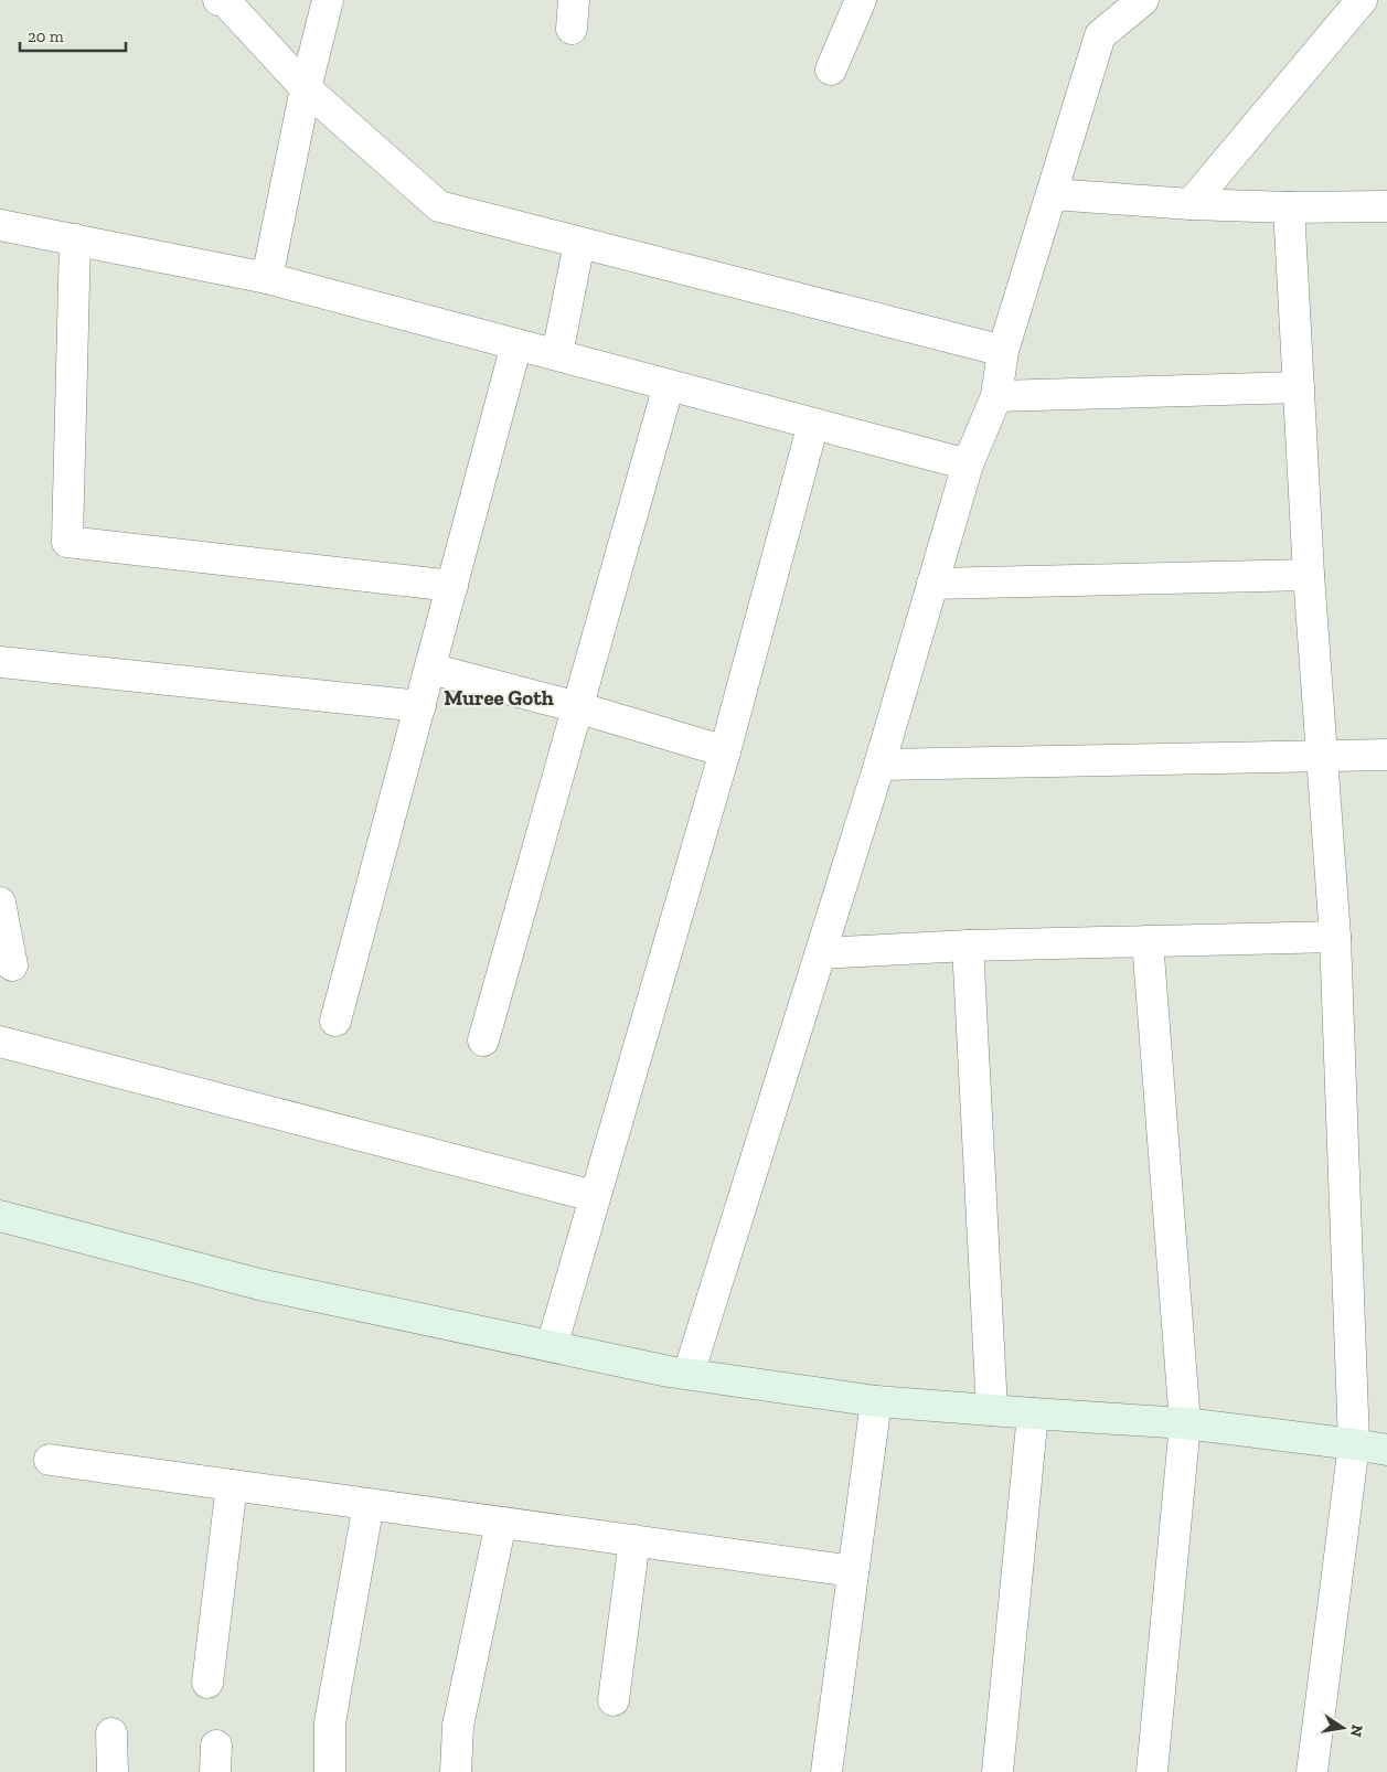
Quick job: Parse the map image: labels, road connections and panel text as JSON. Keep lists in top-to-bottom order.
{
  "districts": ["Muree Goth"],
  "scale_bar": "20 m",
  "north": "right"
}
